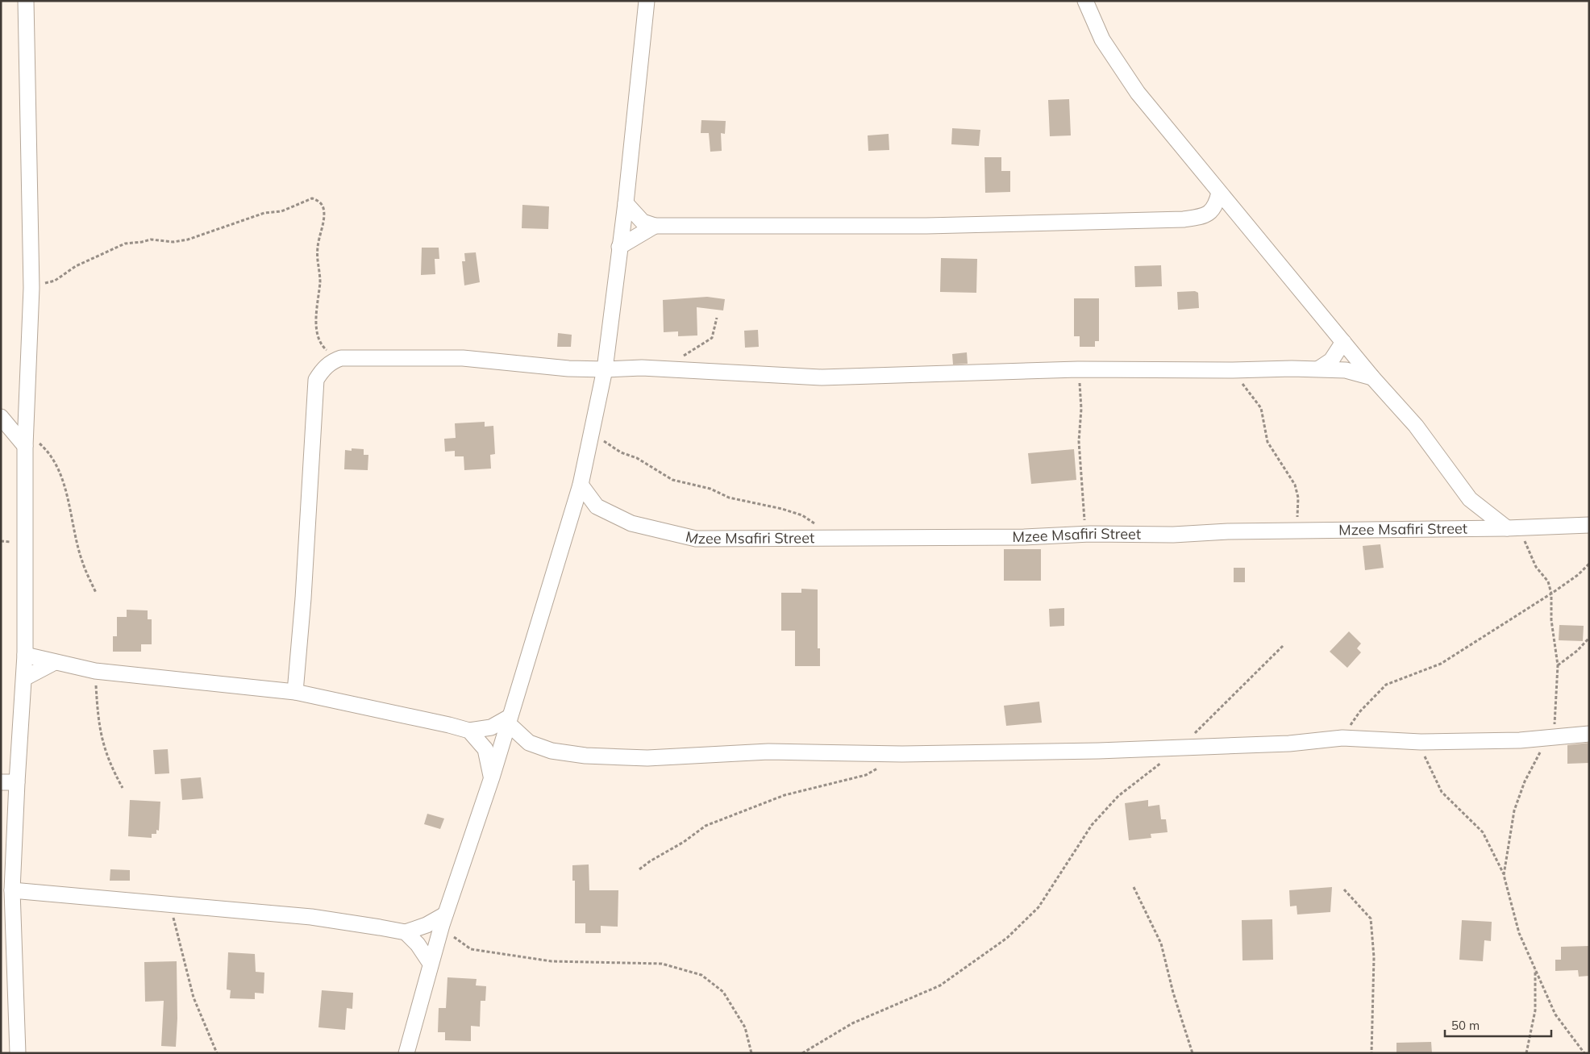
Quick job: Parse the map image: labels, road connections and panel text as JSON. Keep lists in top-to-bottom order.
{
  "streets": {
    "street": ["Mzee Msafiri Street"]
  },
  "scale_bar": "50 m"
}
